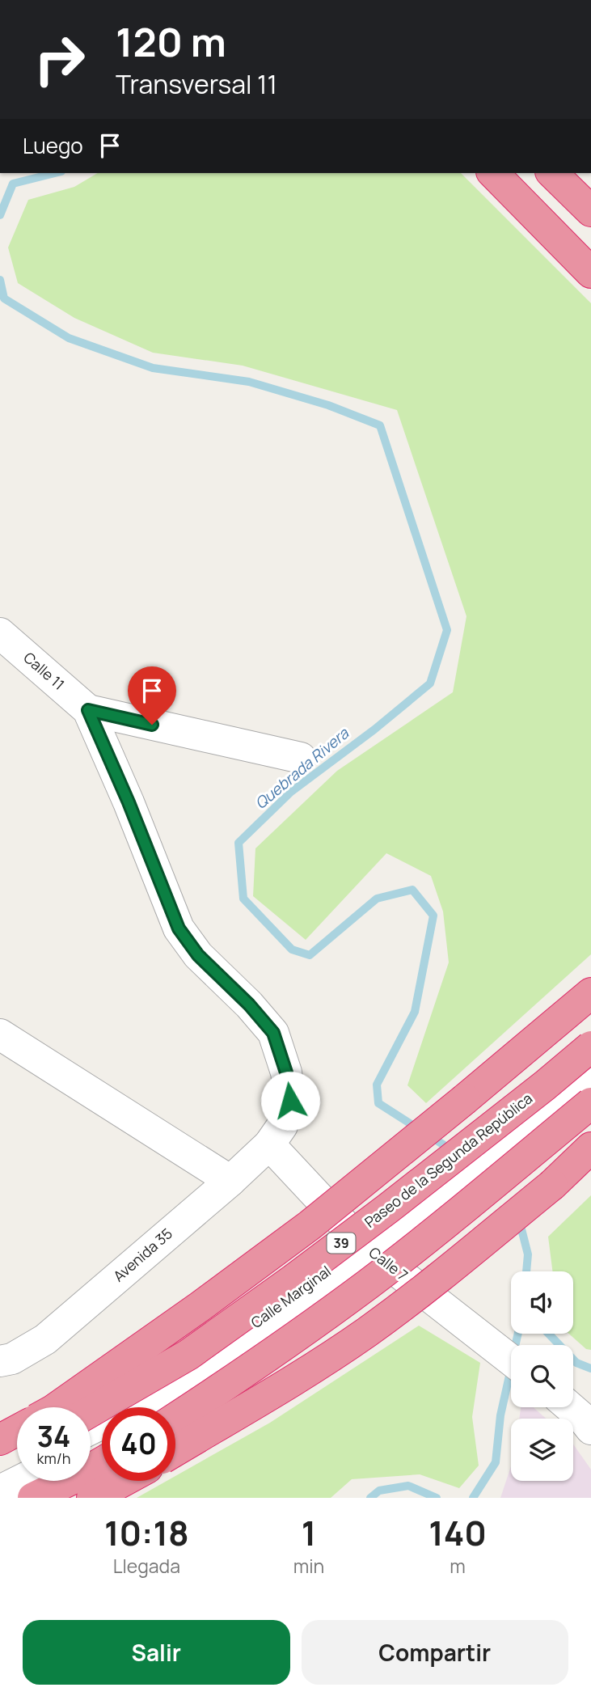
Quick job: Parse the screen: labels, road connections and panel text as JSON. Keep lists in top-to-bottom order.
{
  "streets": {
    "highway": ["Paseo de la Segunda República", "39"],
    "street": [
      "Calle 11",
      "Avenida 35",
      "Calle 7",
      "Calle Marginal"
    ]
  },
  "crossings": [
    ["Calle 11", "Avenida 35"],
    ["Avenida 35", "Calle 7"],
    ["Calle 7", "Calle Marginal"]
  ],
  "water": ["Quebrada Rivera"],
  "page": {
    "turn": ["120 m", "Transversal 11"],
    "then": "Luego",
    "speed": "34 km/h",
    "limit": "40",
    "eta": [
      "10:18",
      "Llegada",
      "1",
      "min",
      "140",
      "m"
    ],
    "buttons": ["Salir", "Compartir"]
  }
}
